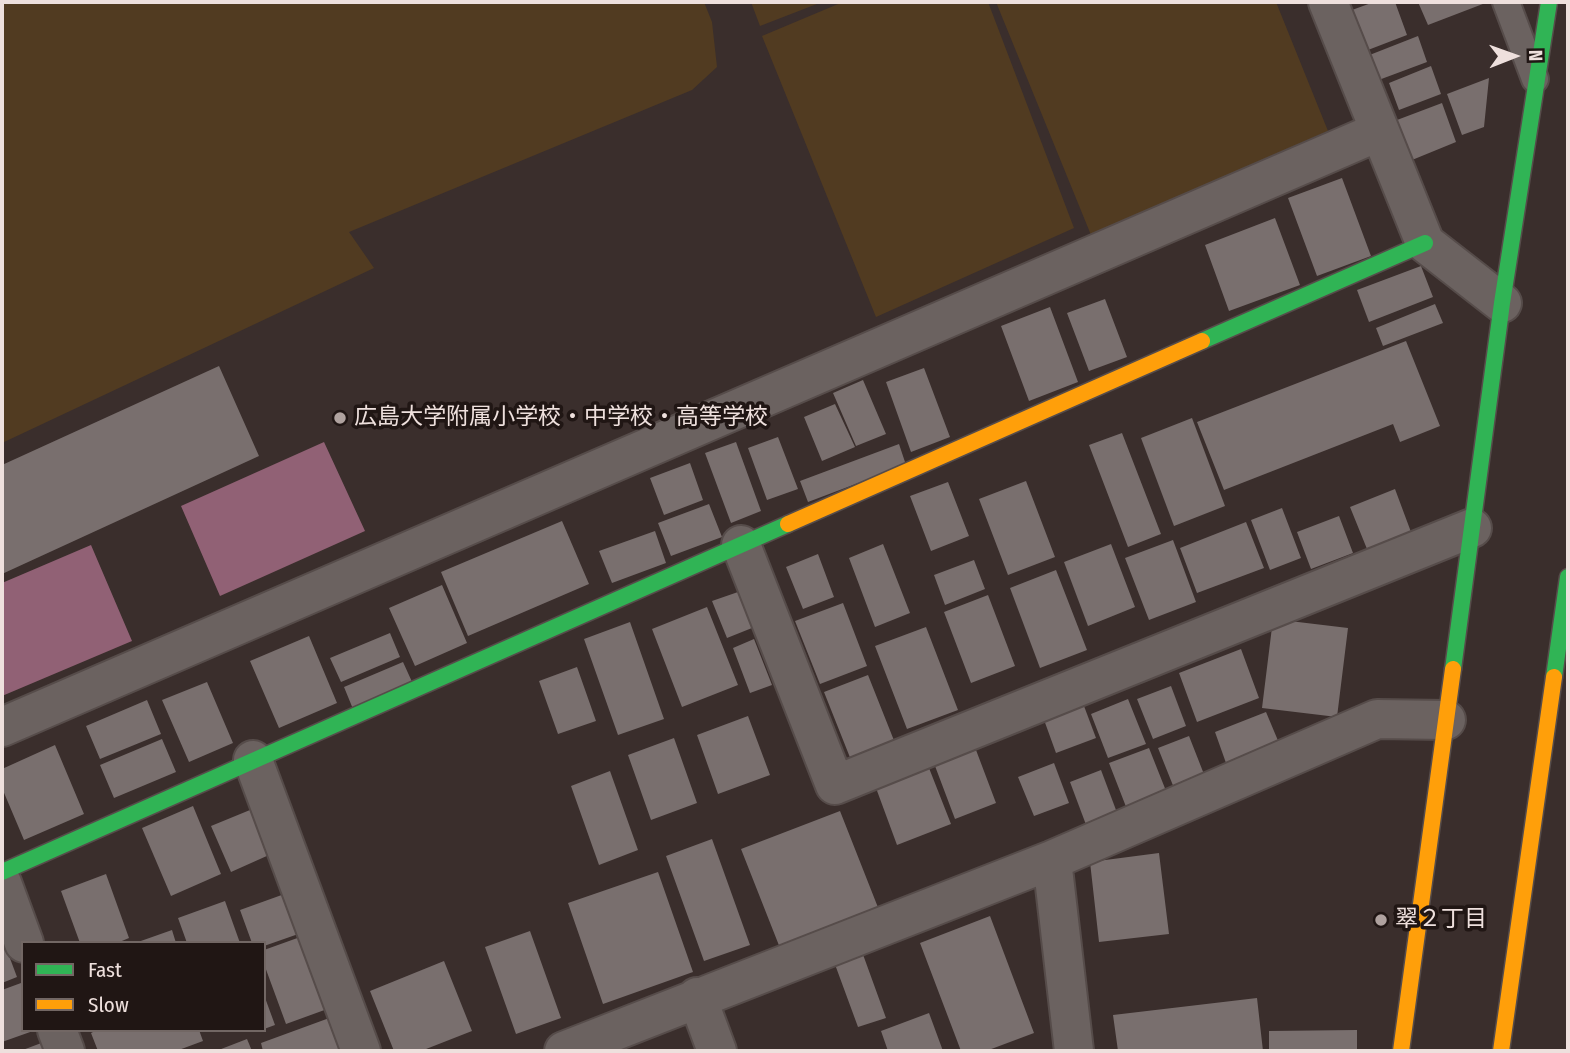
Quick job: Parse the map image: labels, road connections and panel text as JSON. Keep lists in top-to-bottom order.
{
  "places": ["広島大学附属小学校・中学校・高等学校", "翠２丁目"],
  "legend": ["Fast", "Slow"],
  "north": "right"
}
